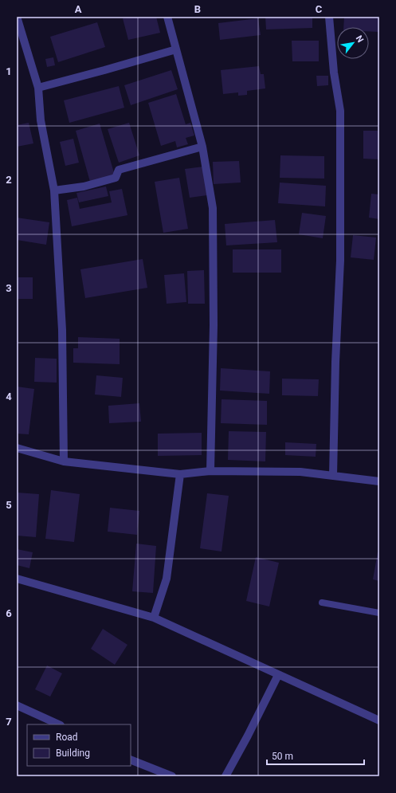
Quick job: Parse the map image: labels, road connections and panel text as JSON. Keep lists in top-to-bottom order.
{
  "legend": ["Road", "Building"],
  "scale_bar": "50 m",
  "north": "top right",
  "grid": {
    "columns": ["A", "B", "C"],
    "rows": [
      "1",
      "2",
      "3",
      "4",
      "5",
      "6",
      "7"
    ]
  }
}
